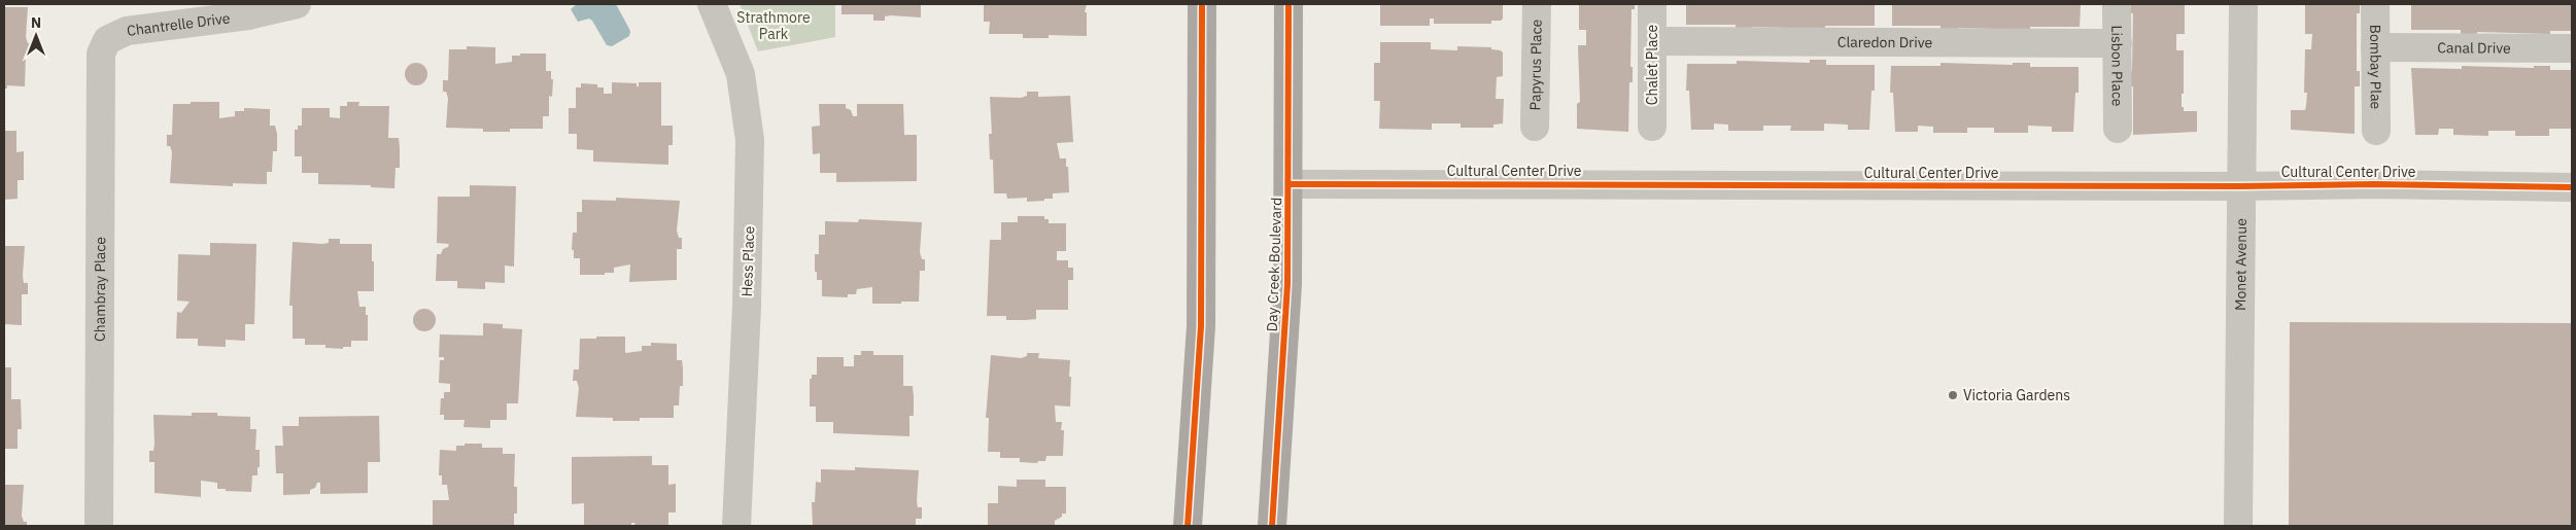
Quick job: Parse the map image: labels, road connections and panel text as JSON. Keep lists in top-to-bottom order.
{
  "streets": {
    "main road": ["Day Creek Boulevard"],
    "street": [
      "Chantrelle Drive",
      "Claredon Drive",
      "Canal Drive",
      "Papyrus Place",
      "Chalet Place",
      "Lisbon Place",
      "Bombay Plae",
      "Cultural Center Drive",
      "Hess Place",
      "Monet Avenue",
      "Chambray Place"
    ]
  },
  "crossings": [
    ["Chantrelle Drive", "Chambray Place"],
    ["Claredon Drive", "Chalet Place"],
    ["Claredon Drive", "Lisbon Place"],
    ["Canal Drive", "Bombay Plae"],
    ["Cultural Center Drive", "Day Creek Boulevard"],
    ["Cultural Center Drive", "Monet Avenue"]
  ],
  "parks": ["Strathmore Park"],
  "places": ["Victoria Gardens"],
  "north": "top"
}
